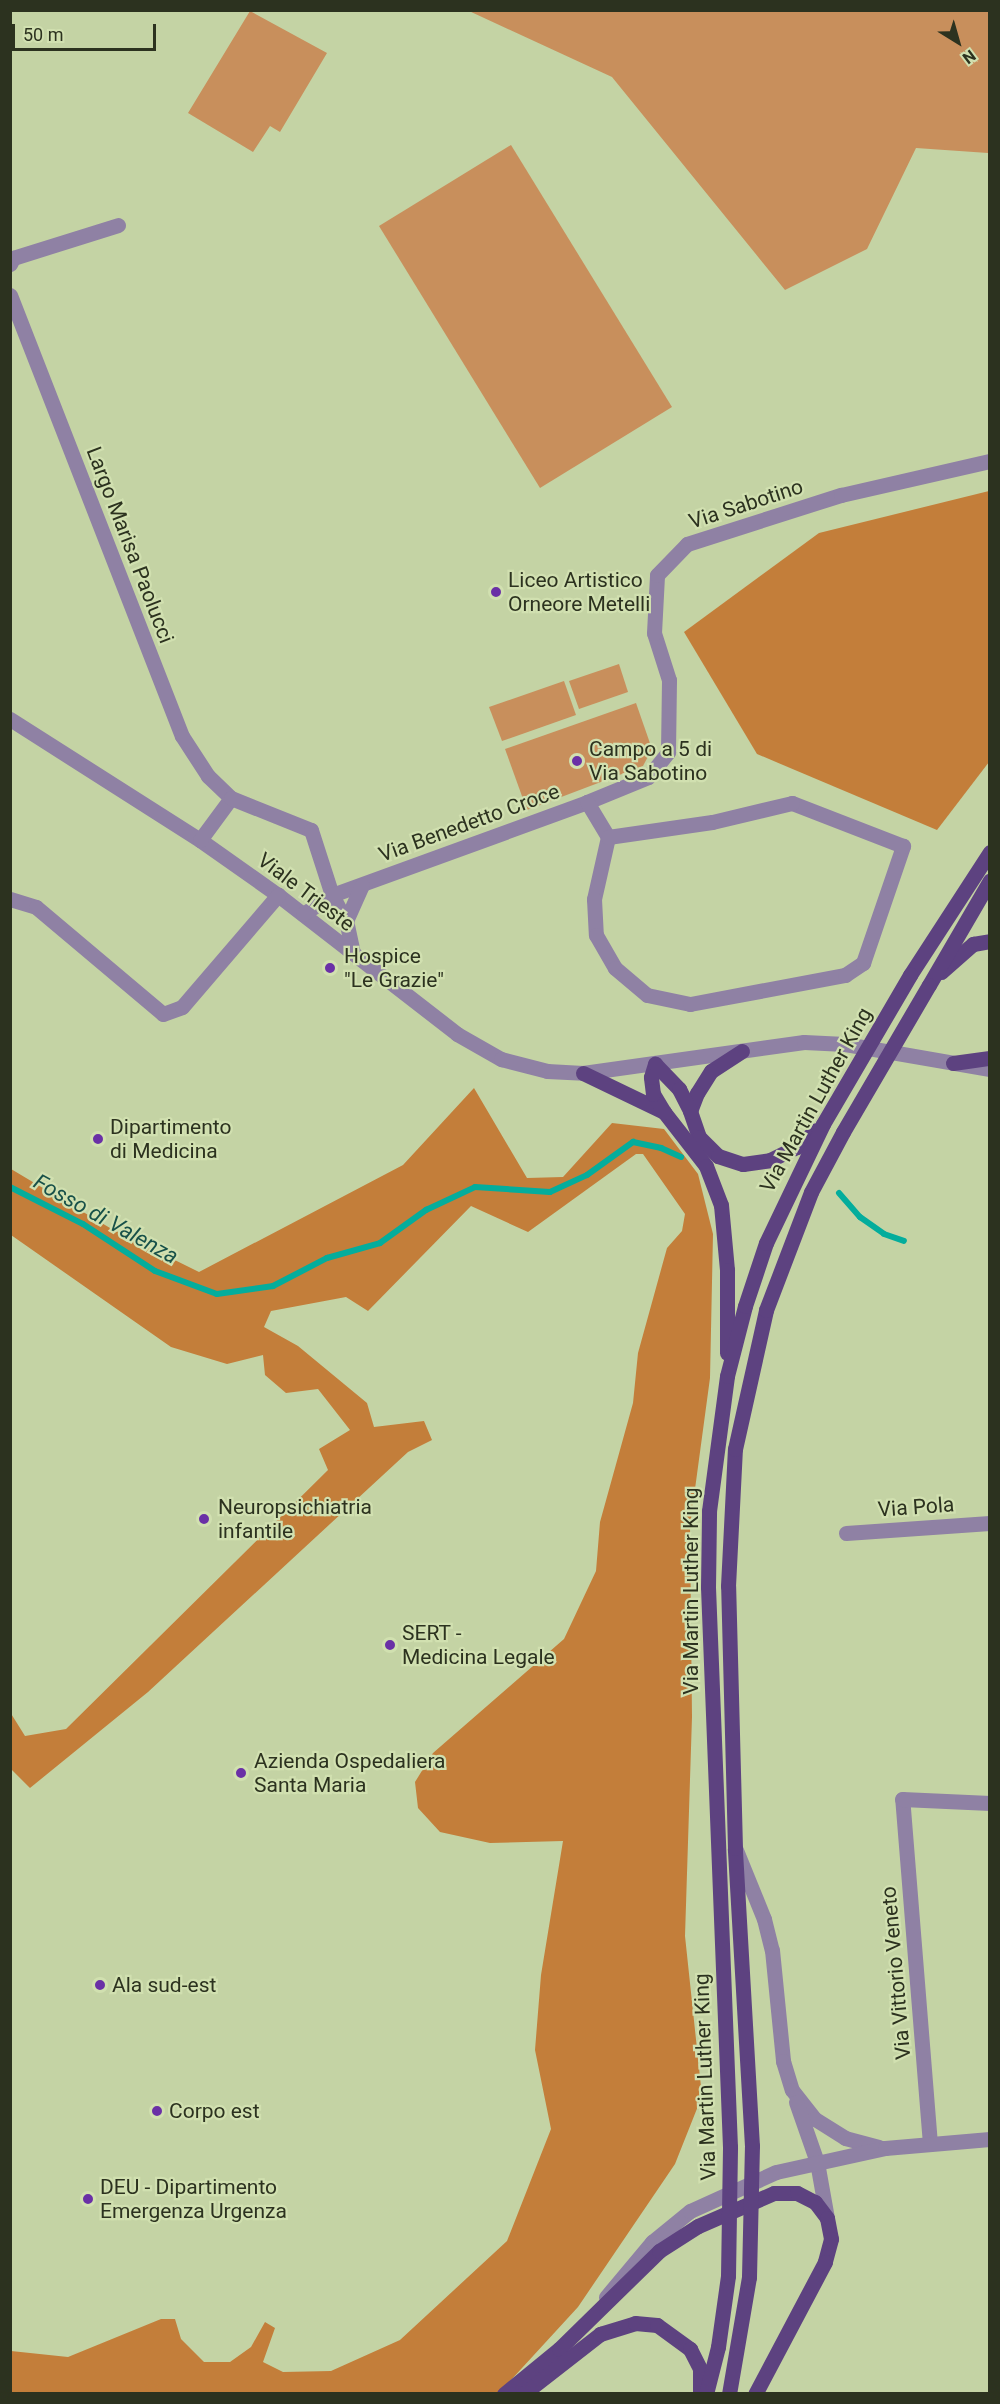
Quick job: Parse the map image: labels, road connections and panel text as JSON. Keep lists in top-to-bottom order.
{
  "streets": {
    "main road": ["Via Martin Luther King"],
    "street": [
      "Via Sabotino",
      "Largo Marisa Paolucci",
      "Via Benedetto Croce",
      "Viale Trieste",
      "Via Pola",
      "Via Vittorio Veneto"
    ]
  },
  "crossings": [
    ["Via Sabotino", "Via Benedetto Croce"],
    ["Largo Marisa Paolucci", "Via Benedetto Croce"],
    ["Via Benedetto Croce", "Viale Trieste"]
  ],
  "water": ["Fosso di Valenza"],
  "places": [
    "Liceo Artistico Orneore Metelli",
    "Campo a 5 di Via Sabotino",
    "Hospice \"Le Grazie\"",
    "Dipartimento di Medicina",
    "Neuropsichiatria infantile",
    "SERT - Medicina Legale",
    "Azienda Ospedaliera Santa Maria",
    "Ala sud-est",
    "Corpo est",
    "DEU - Dipartimento Emergenza Urgenza"
  ],
  "scale_bar": "50 m",
  "north": "bottom right"
}
